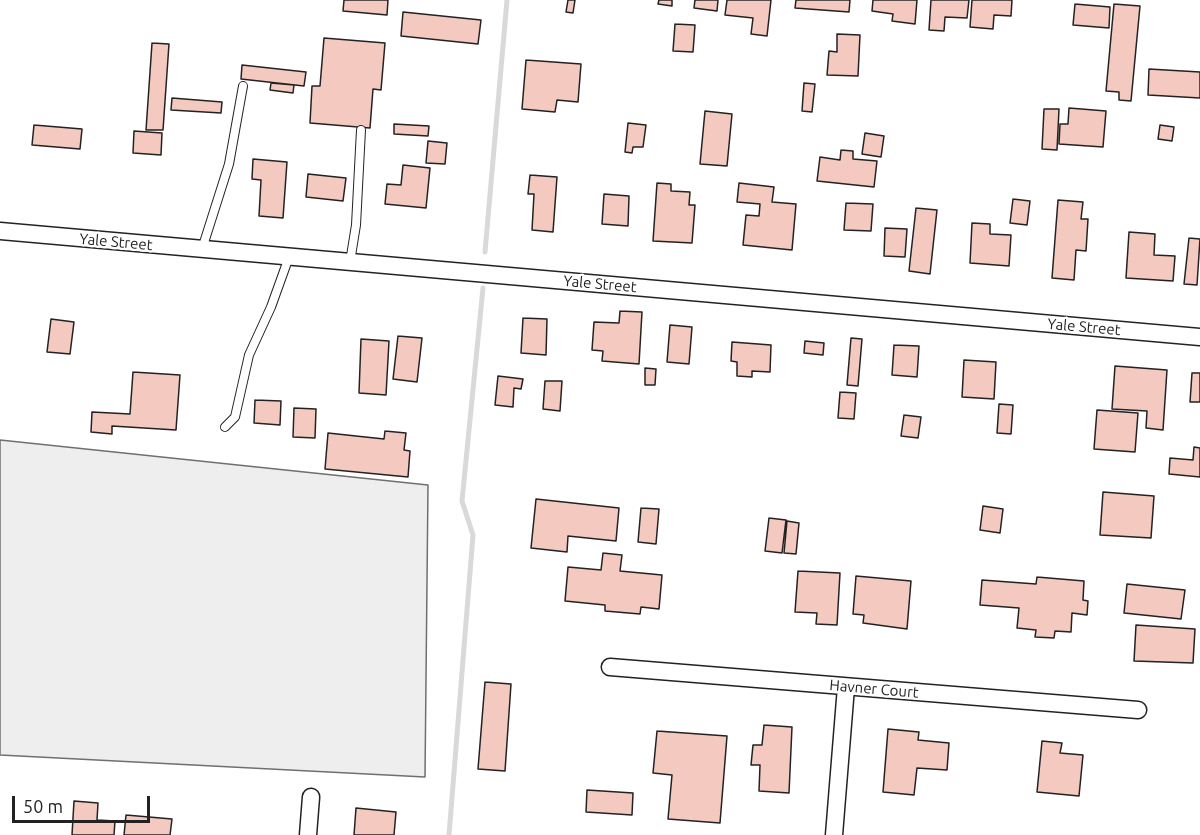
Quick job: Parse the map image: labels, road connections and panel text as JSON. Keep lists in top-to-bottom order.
{
  "streets": {
    "street": ["Yale Street", "Havner Court"]
  },
  "scale_bar": "50 m"
}
